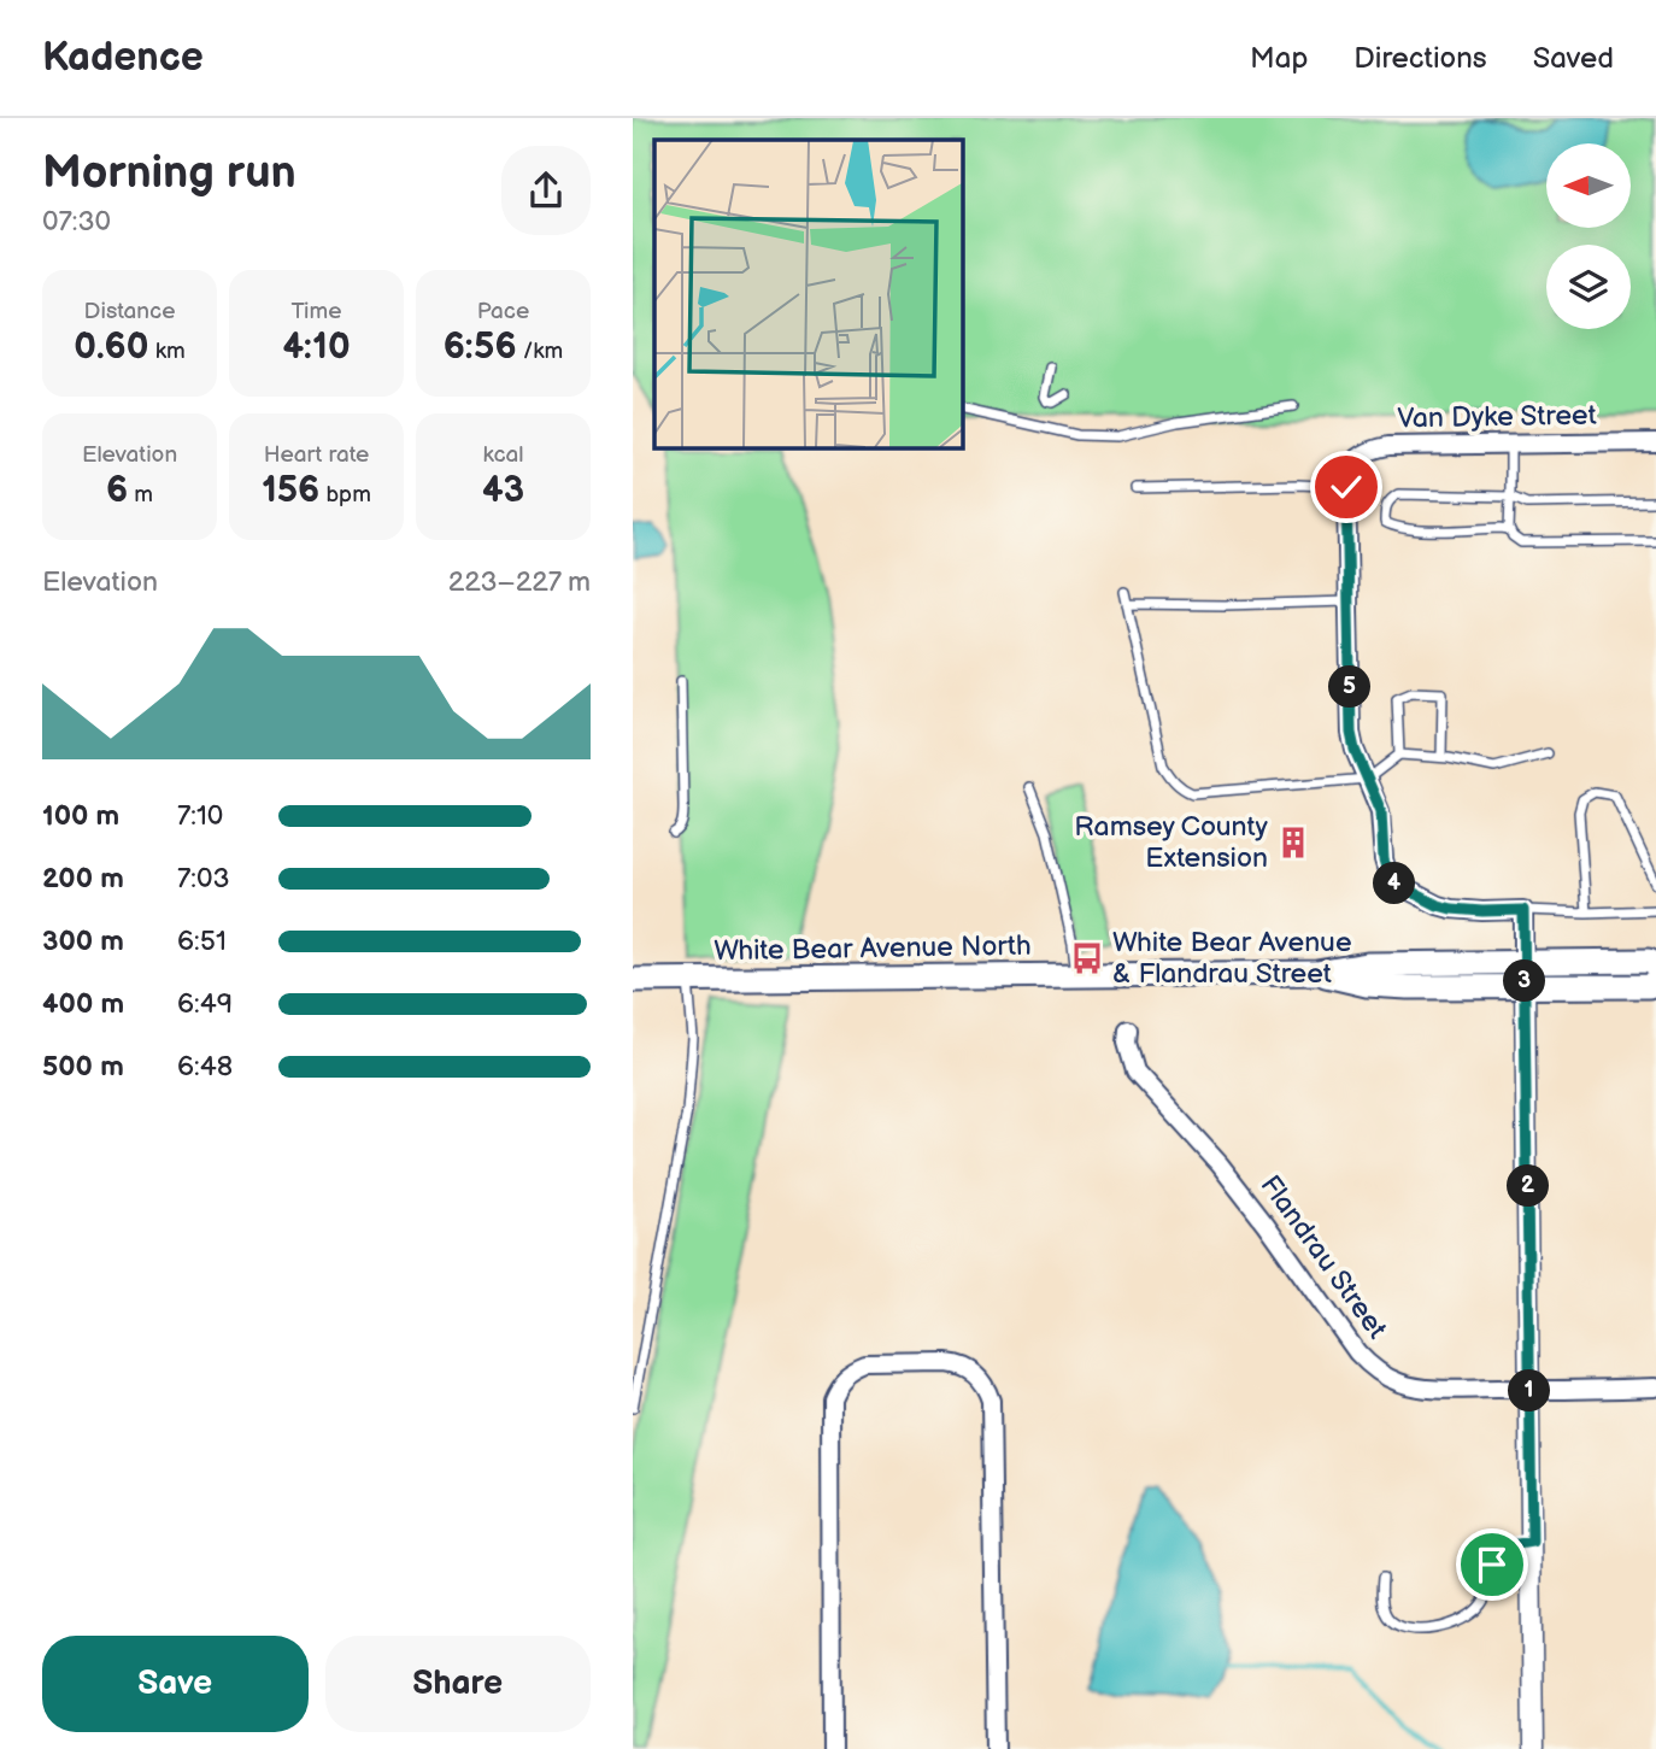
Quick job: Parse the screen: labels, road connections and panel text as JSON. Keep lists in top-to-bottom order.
{
  "streets": {
    "main road": ["White Bear Avenue North"],
    "street": ["Van Dyke Street", "Flandrau Street"]
  },
  "places": {
    "building": ["Ramsey County Extension"],
    "bus stop": ["White Bear Avenue & Flandrau Street"]
  },
  "north": "left",
  "page": {
    "header": "Kadence",
    "nav": ["Map", "Directions", "Saved"],
    "heading": ["Morning run", "07:30"],
    "stats": [
      ["Distance", "0.60 km"],
      ["Time", "4:10"],
      ["Pace", "6:56 /km"],
      ["Elevation", "6 m"],
      ["Heart rate", "156 bpm"],
      ["kcal", "43"]
    ],
    "chart": ["Elevation", "223–227 m"],
    "pins": [
      "5",
      "4",
      "3",
      "2",
      "1"
    ],
    "list": [
      {
        "name": "100 m",
        "note": "7:10"
      },
      {
        "name": "200 m",
        "note": "7:03"
      },
      {
        "name": "300 m",
        "note": "6:51"
      },
      {
        "name": "400 m",
        "note": "6:49"
      },
      {
        "name": "500 m",
        "note": "6:48"
      }
    ],
    "buttons": ["Save", "Share"]
  }
}
